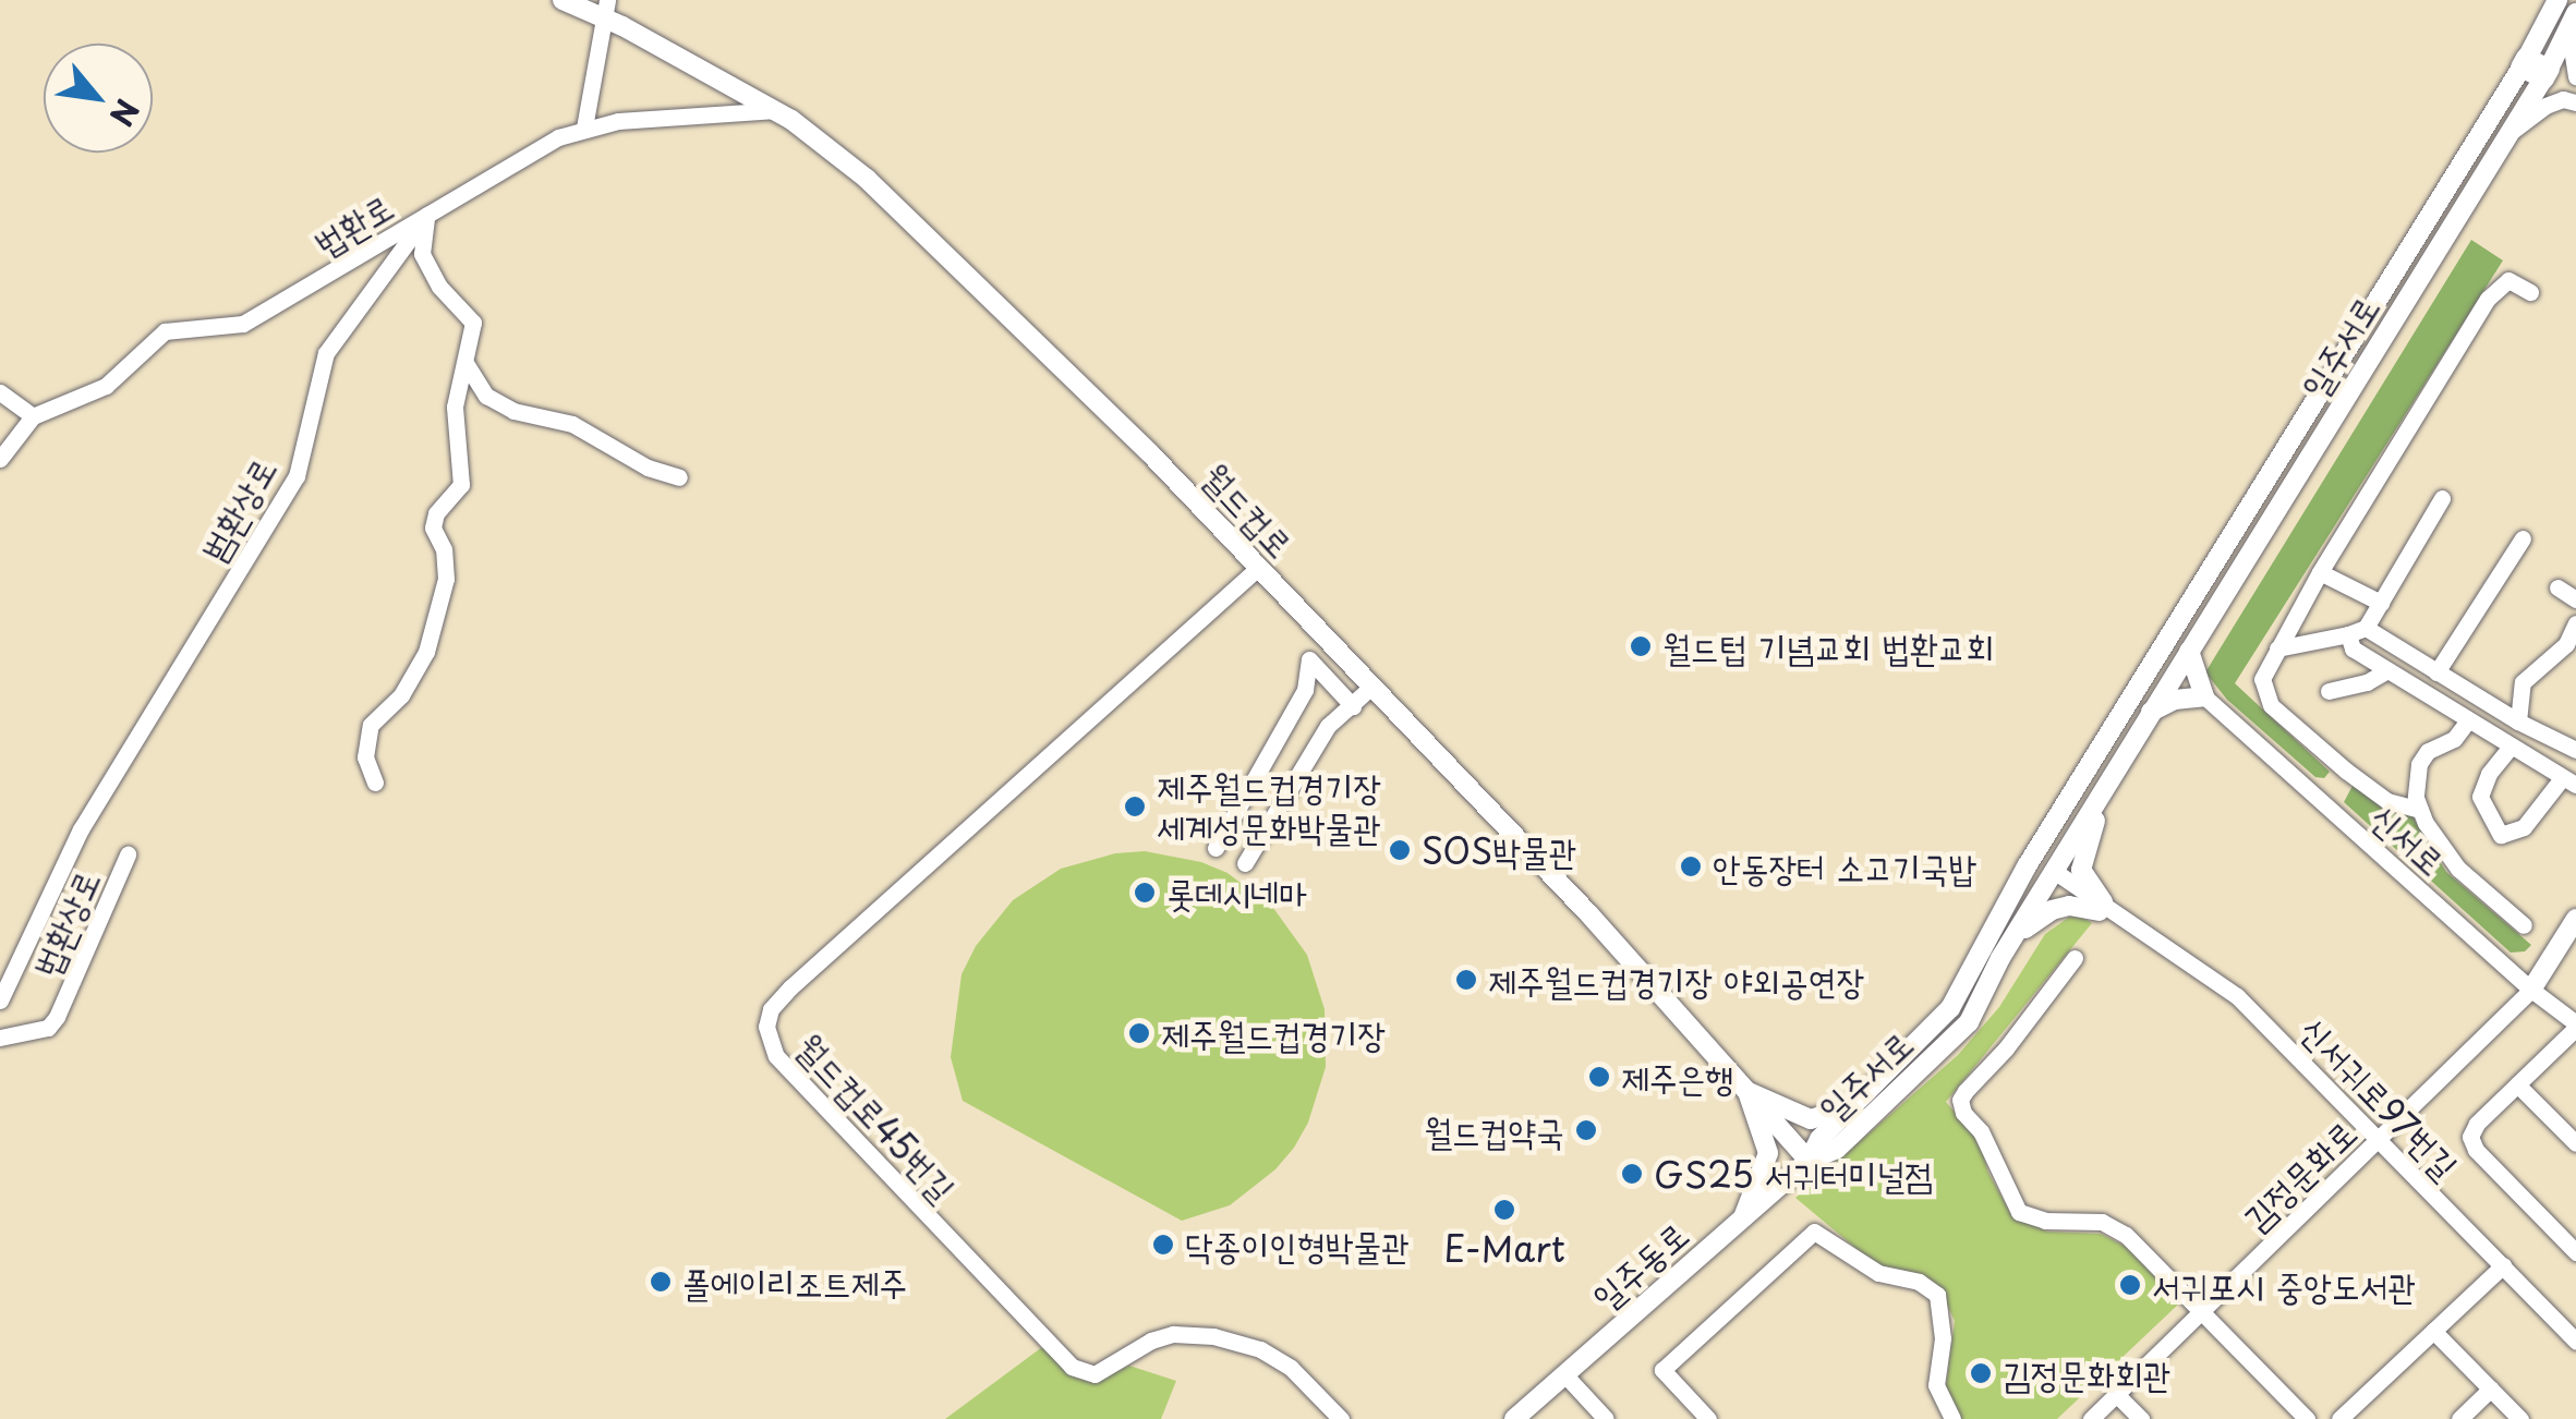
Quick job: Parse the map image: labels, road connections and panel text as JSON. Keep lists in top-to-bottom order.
{
  "streets": {
    "main road": ["일주서로", "월드컵로", "일주동로"],
    "street": [
      "법환로",
      "범환상로",
      "신서로",
      "법환상로",
      "신서귀로97번길",
      "월드컵로45번길",
      "김정문화로"
    ]
  },
  "crossings": [
    ["법환로", "범환상로"],
    ["법환로", "월드컵로"],
    ["일주서로", "월드컵로"],
    ["일주서로", "신서귀로97번길"],
    ["일주서로", "일주동로"],
    ["범환상로", "법환상로"],
    ["월드컵로", "월드컵로45번길"],
    ["월드컵로", "일주동로"],
    ["신서로", "김정문화로"],
    ["신서귀로97번길", "김정문화로"]
  ],
  "places": [
    "월드텁 기념교회 법환교회",
    "제주월드컵경기장 세계성문화박물관",
    "SOS박물관",
    "안동장터 소고기국밥",
    "롯데시네마",
    "제주월드컵경기장 야외공연장",
    "제주월드컵경기장",
    "제주은행",
    "월드컵약국",
    "GS25 서귀터미널점",
    "E-Mart",
    "닥종이인형박물관",
    "폴에이리조트제주",
    "서귀포시 중앙도서관",
    "김정문화회관"
  ],
  "north": "bottom right"
}
